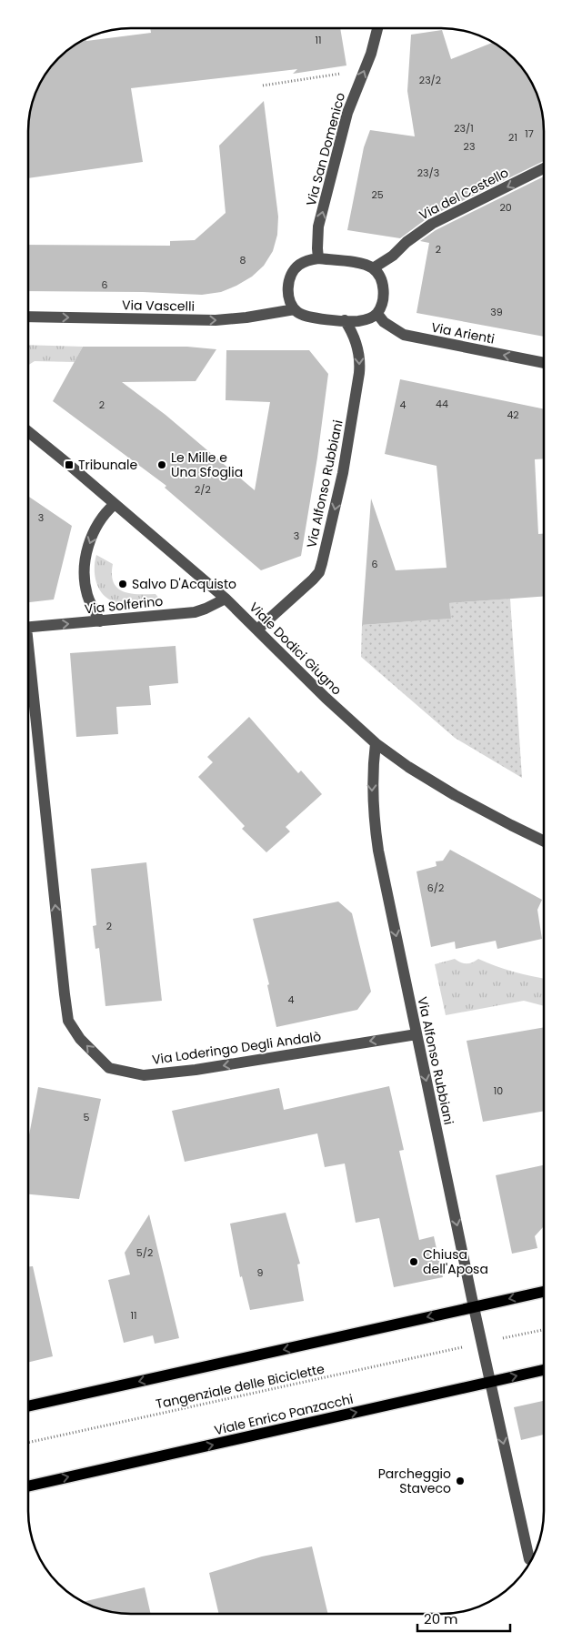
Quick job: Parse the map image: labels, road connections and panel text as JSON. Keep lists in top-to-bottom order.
{
  "streets": {
    "main road": ["Viale Enrico Panzacchi"],
    "street": [
      "Via San Domenico",
      "Via del Cestello",
      "Via Vascelli",
      "Via Arienti",
      "Via Alfonso Rubbiani",
      "Via Solferino",
      "Viale Dodici Giugno",
      "Via Loderingo Degli Andalò"
    ],
    "path": ["Tangenziale delle Biciclette"]
  },
  "crossings": [
    ["Via San Domenico", "Via del Cestello"],
    ["Via San Domenico", "Via Vascelli"],
    ["Via San Domenico", "Via Arienti"],
    ["Via San Domenico", "Via Alfonso Rubbiani"],
    ["Via del Cestello", "Via Vascelli"],
    ["Via del Cestello", "Via Arienti"],
    ["Via del Cestello", "Via Alfonso Rubbiani"],
    ["Via Vascelli", "Via Arienti"],
    ["Via Vascelli", "Via Alfonso Rubbiani"],
    ["Via Arienti", "Via Alfonso Rubbiani"],
    ["Via Alfonso Rubbiani", "Viale Dodici Giugno"],
    ["Via Alfonso Rubbiani", "Via Loderingo Degli Andalò"],
    ["Via Alfonso Rubbiani", "Viale Enrico Panzacchi"],
    ["Via Solferino", "Viale Dodici Giugno"]
  ],
  "one_way": [
    "Via San Domenico",
    "Via del Cestello",
    "Via Vascelli",
    "Via Arienti",
    "Via Alfonso Rubbiani",
    "Via Solferino"
  ],
  "places": {
    "transit": ["Tribunale"],
    "other": [
      "Le Mille e Una Sfoglia",
      "Salvo D'Acquisto",
      "Chiusa dell'Aposa",
      "Parcheggio Staveco"
    ]
  },
  "house_numbers": [
    "11",
    "23/2",
    "23/1",
    "17",
    "21",
    "23",
    "23/3",
    "25",
    "20",
    "2",
    "8",
    "6",
    "39",
    "44",
    "2",
    "4",
    "42",
    "2/2",
    "3",
    "3",
    "6",
    "6/2",
    "2",
    "4",
    "10",
    "5",
    "5/2",
    "9",
    "11"
  ],
  "scale_bar": "20 m"
}
